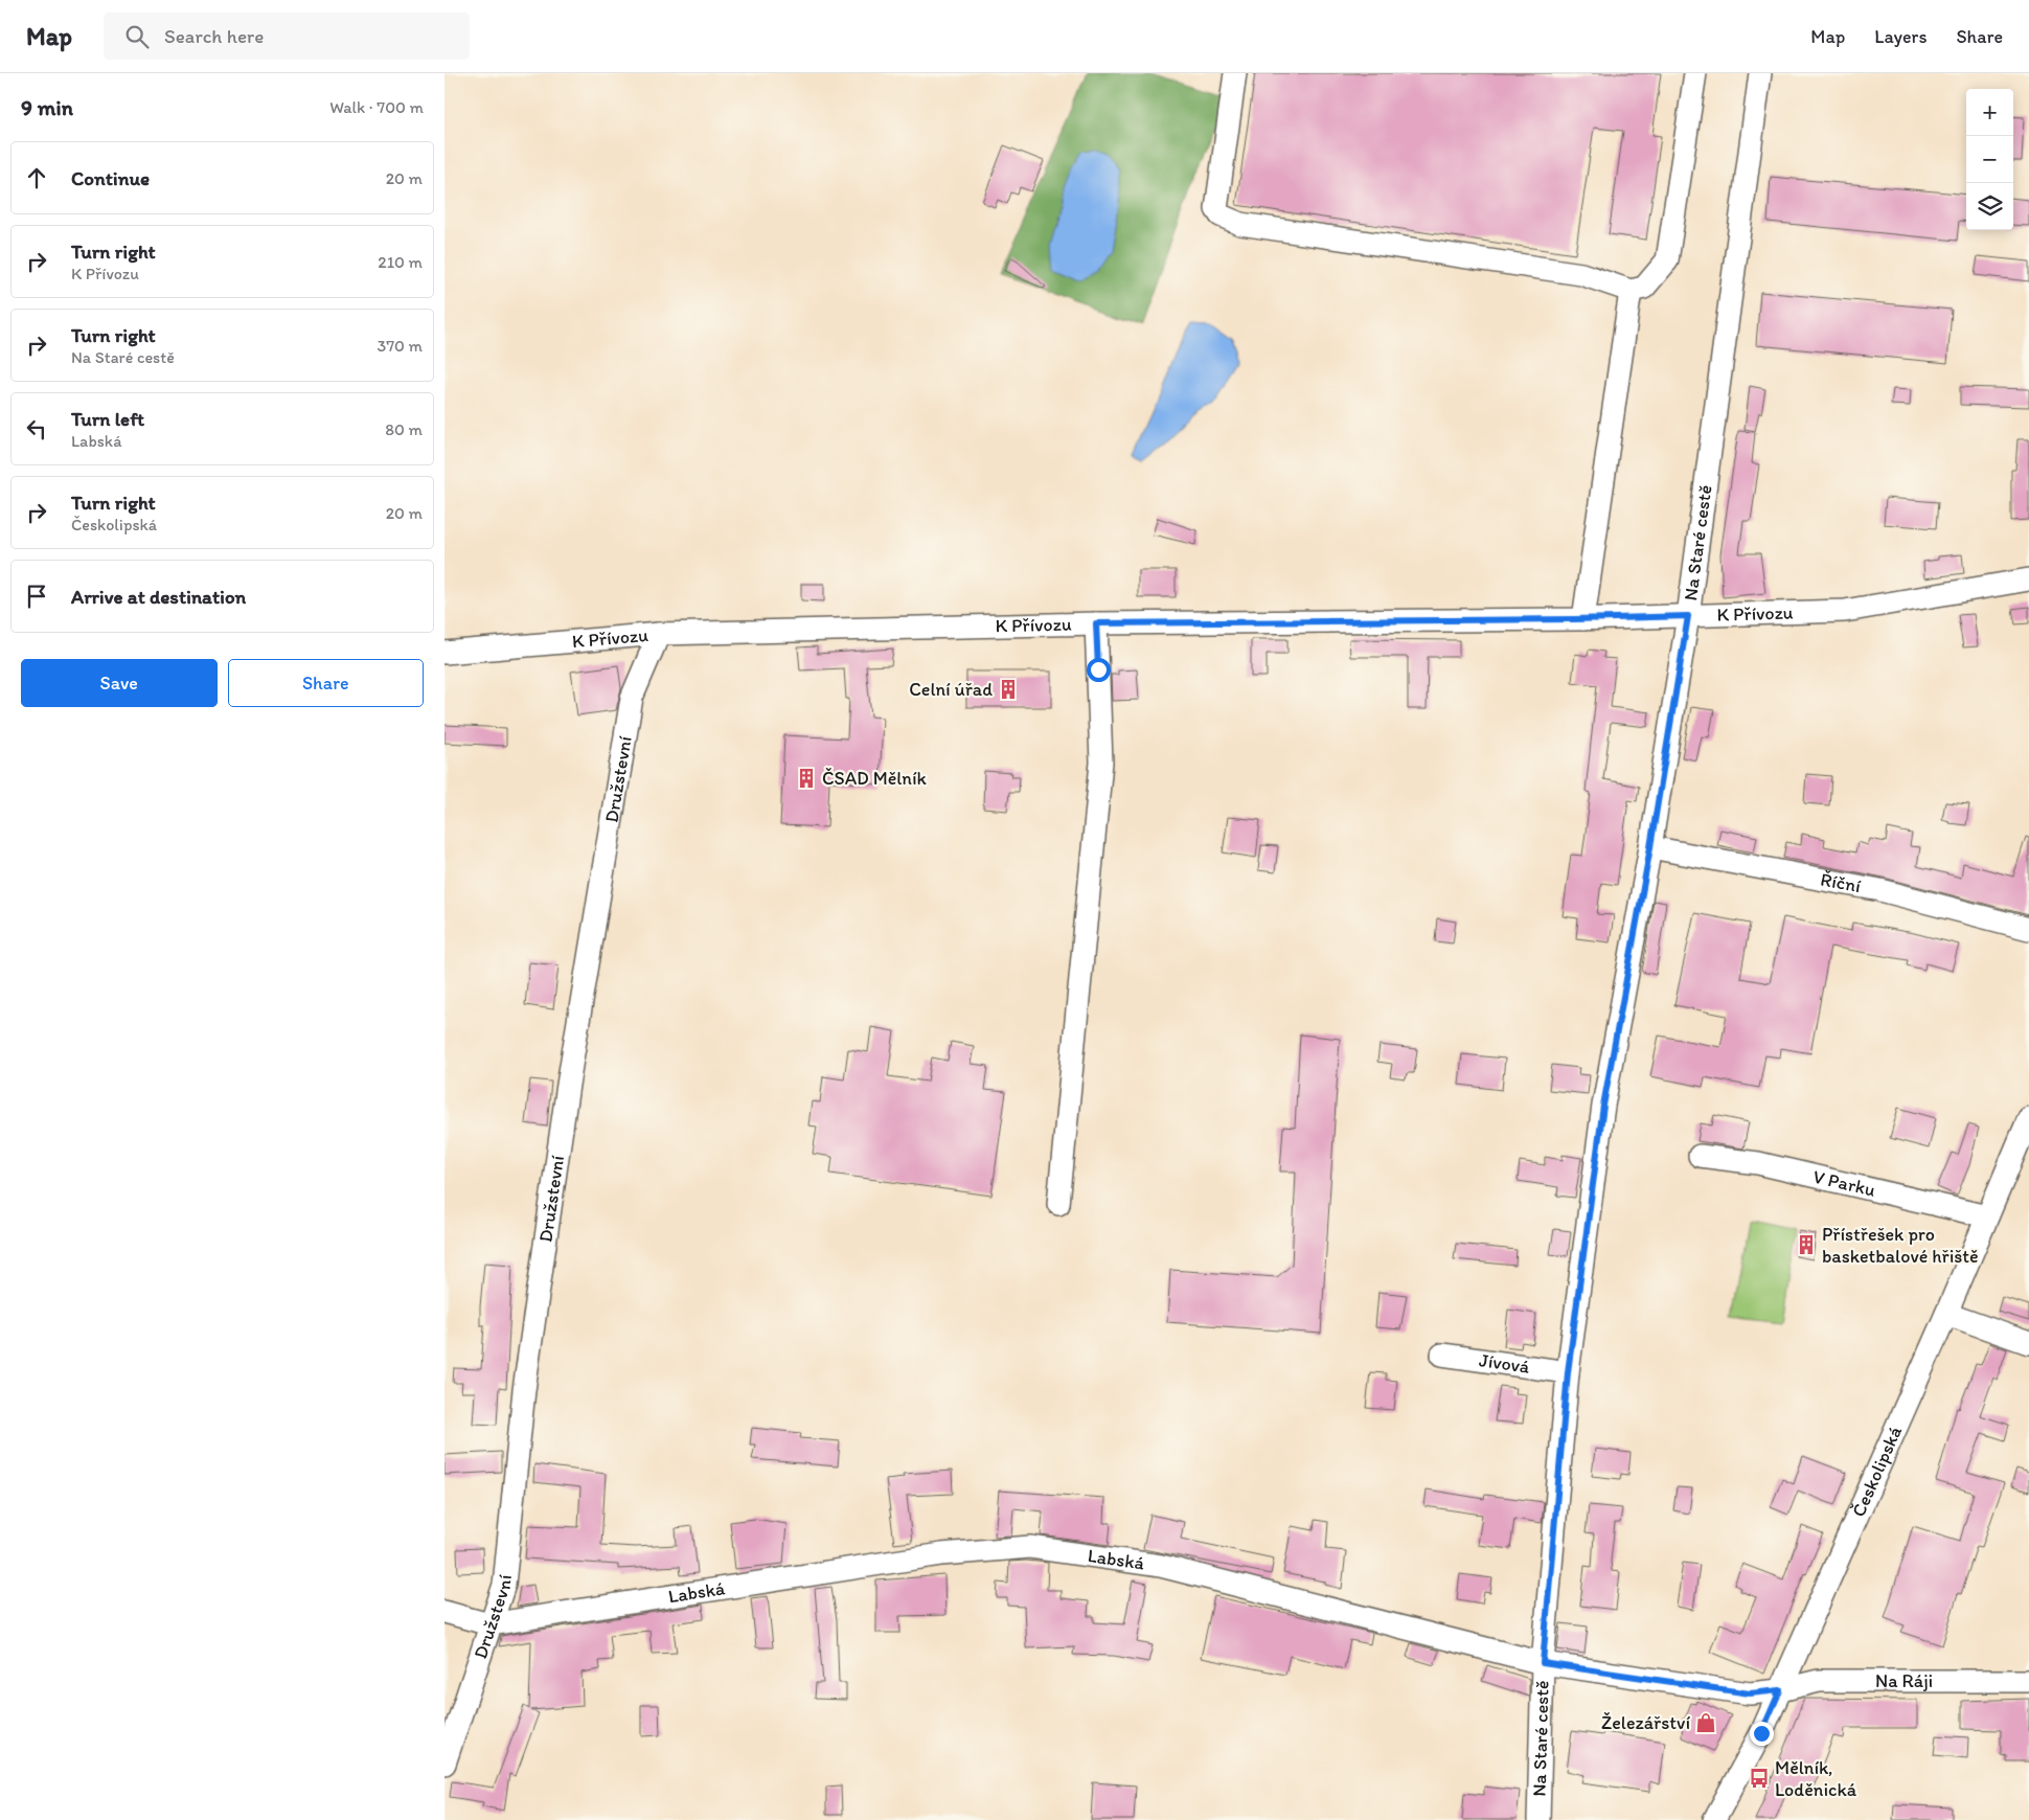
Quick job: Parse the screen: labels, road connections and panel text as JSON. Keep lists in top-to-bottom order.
{
  "streets": {
    "street": [
      "Na Staré cestě",
      "K Přívozu",
      "Družstevní",
      "Říční",
      "V Parku",
      "Jívová",
      "Českolipská",
      "Labská",
      "Na Ráji"
    ]
  },
  "crossings": [
    ["Na Staré cestě", "K Přívozu"],
    ["Na Staré cestě", "Říční"],
    ["Na Staré cestě", "Jívová"],
    ["Na Staré cestě", "Labská"],
    ["K Přívozu", "Družstevní"],
    ["Družstevní", "Labská"],
    ["V Parku", "Českolipská"],
    ["Českolipská", "Labská"],
    ["Českolipská", "Na Ráji"],
    ["Labská", "Na Ráji"]
  ],
  "places": {
    "building": ["Celní úřad", "ČSAD Mělník", "Přístřešek pro basketbalové hřiště"],
    "shop": ["Železářství"],
    "bus stop": ["Mělník, Loděnická"]
  },
  "page": {
    "header": "Map",
    "search": "Search here",
    "nav": ["Map", "Layers", "Share"],
    "heading": ["9 min", "Walk · 700 m"],
    "map_buttons": ["+", "−"],
    "list": [
      ["Continue", "20 m"],
      ["Turn right", "K Přívozu", "210 m"],
      ["Turn right", "Na Staré cestě", "370 m"],
      ["Turn left", "Labská", "80 m"],
      ["Turn right", "Českolipská", "20 m"],
      "Arrive at destination"
    ],
    "buttons": ["Save", "Share"]
  }
}
